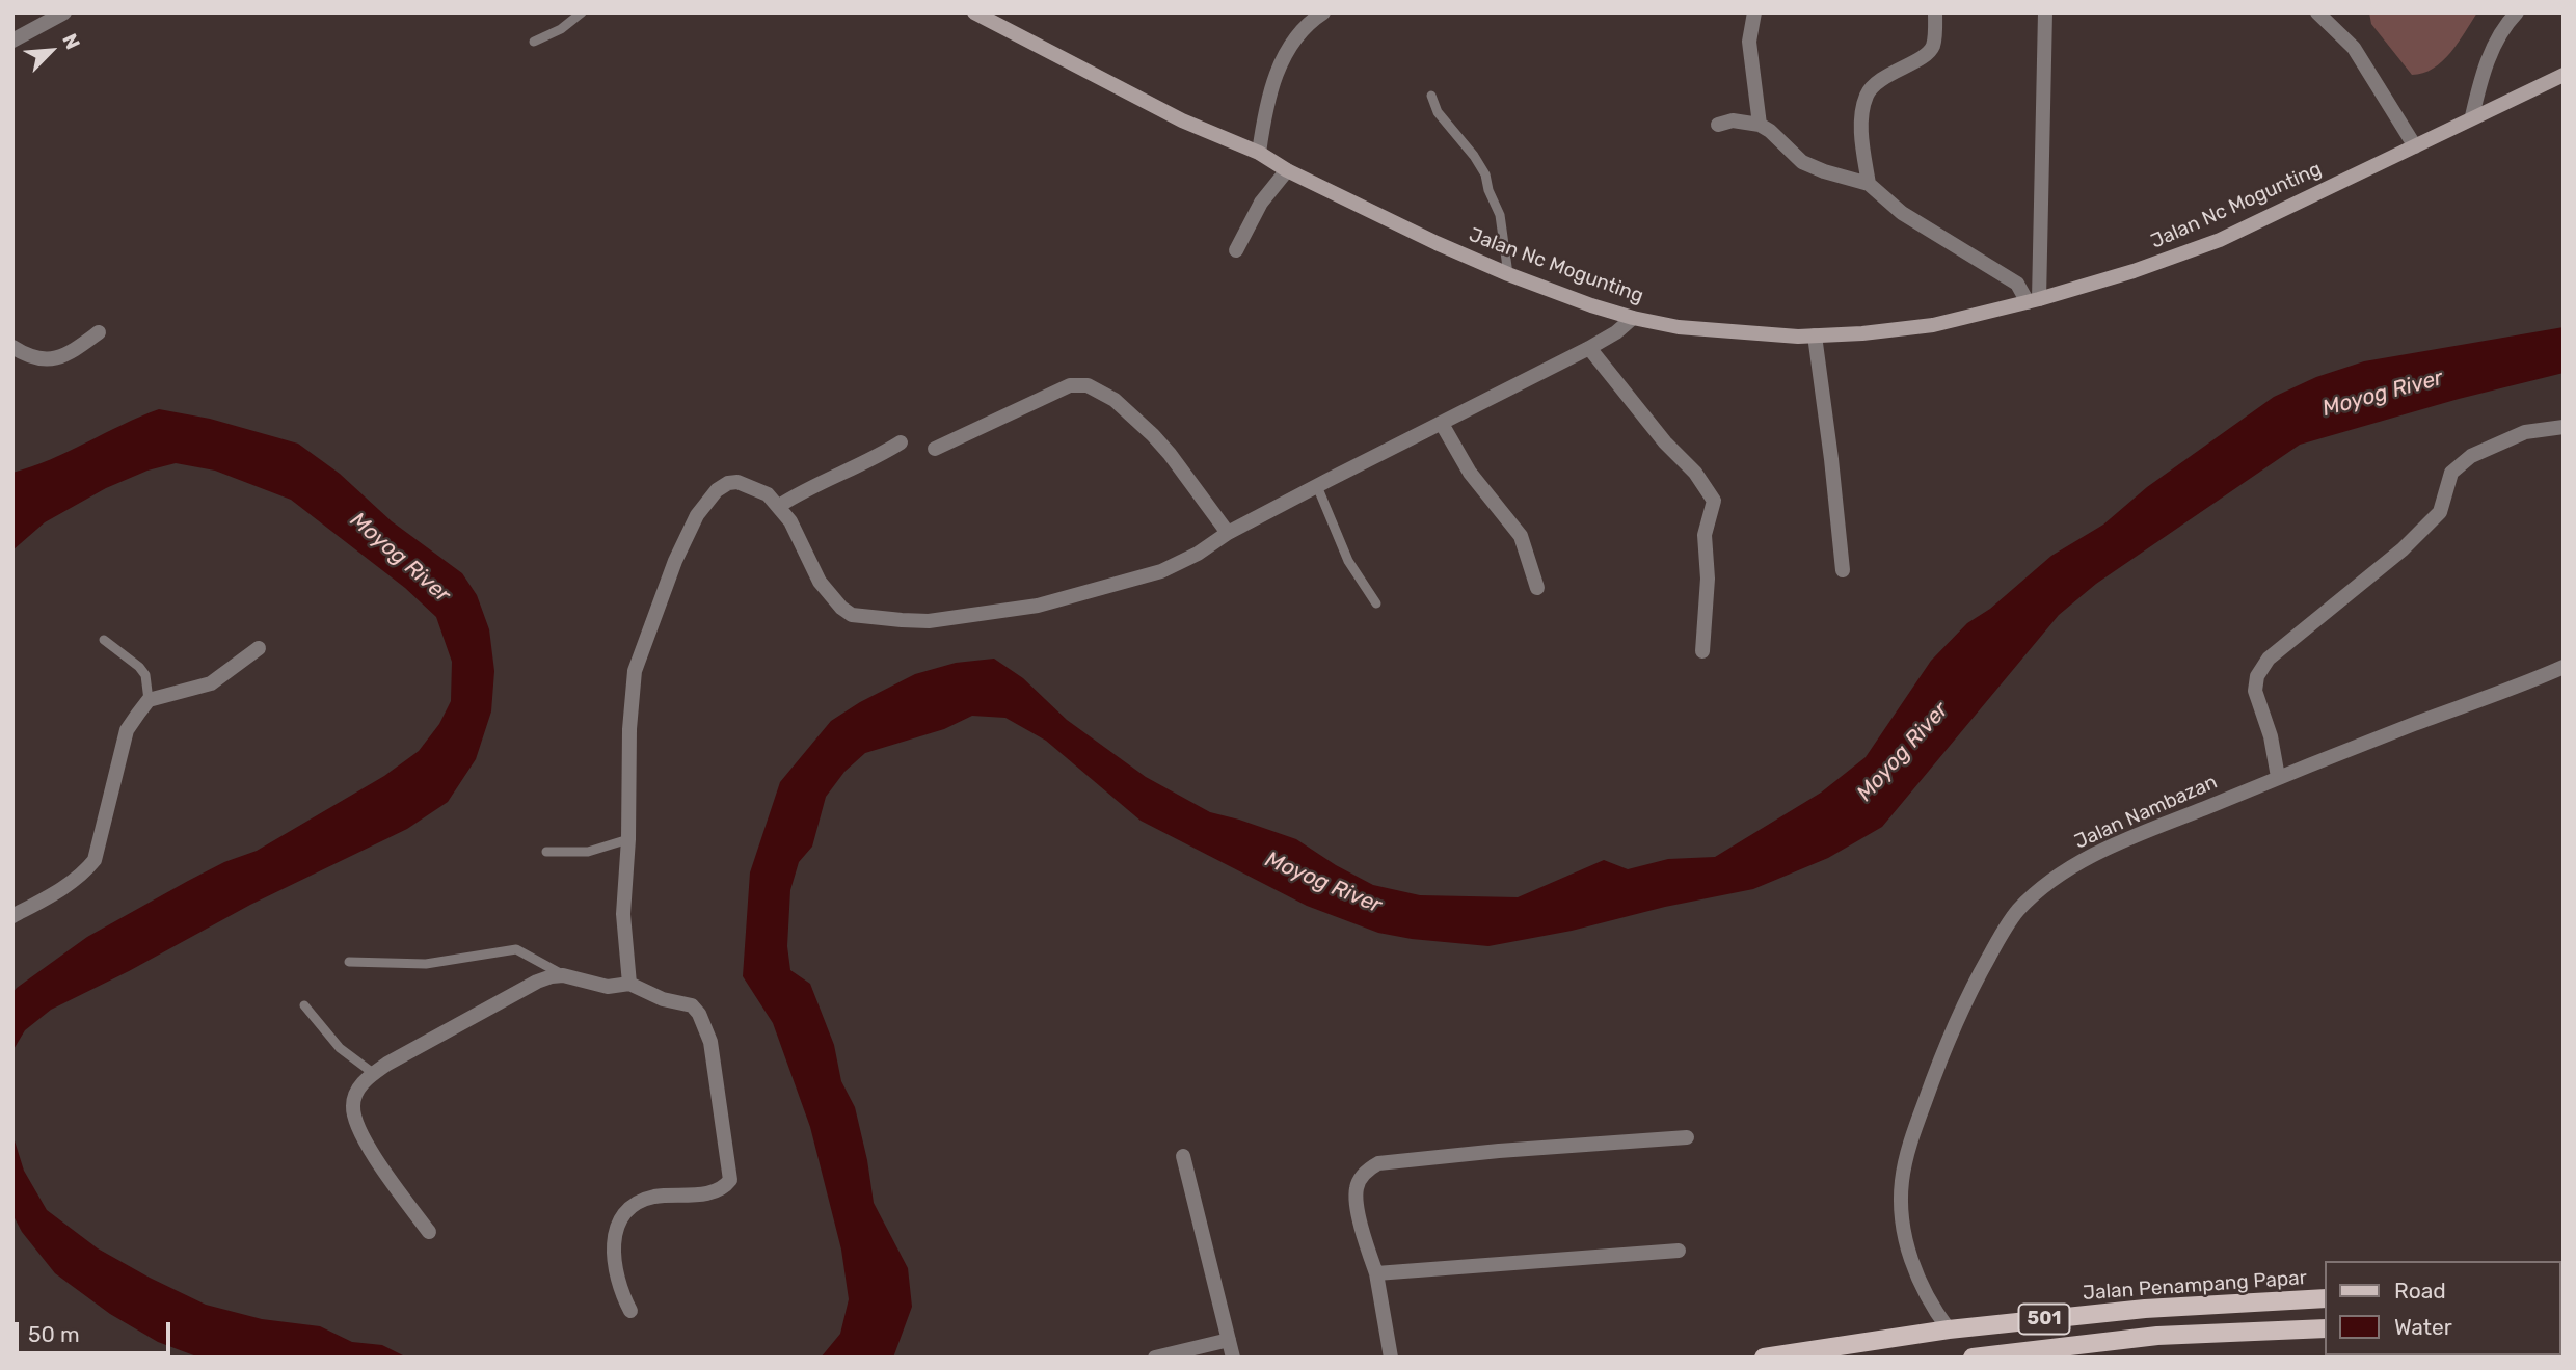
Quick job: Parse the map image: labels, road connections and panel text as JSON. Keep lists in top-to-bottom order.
{
  "streets": {
    "main road": ["Jalan Penampang Papar", "501"],
    "street": ["Jalan Nc Mogunting", "Jalan Nambazan"]
  },
  "crossings": [
    ["Jalan Nambazan", "Jalan Penampang Papar"]
  ],
  "water": ["Moyog River"],
  "legend": ["Road", "Water"],
  "scale_bar": "50 m",
  "north": "top right"
}
